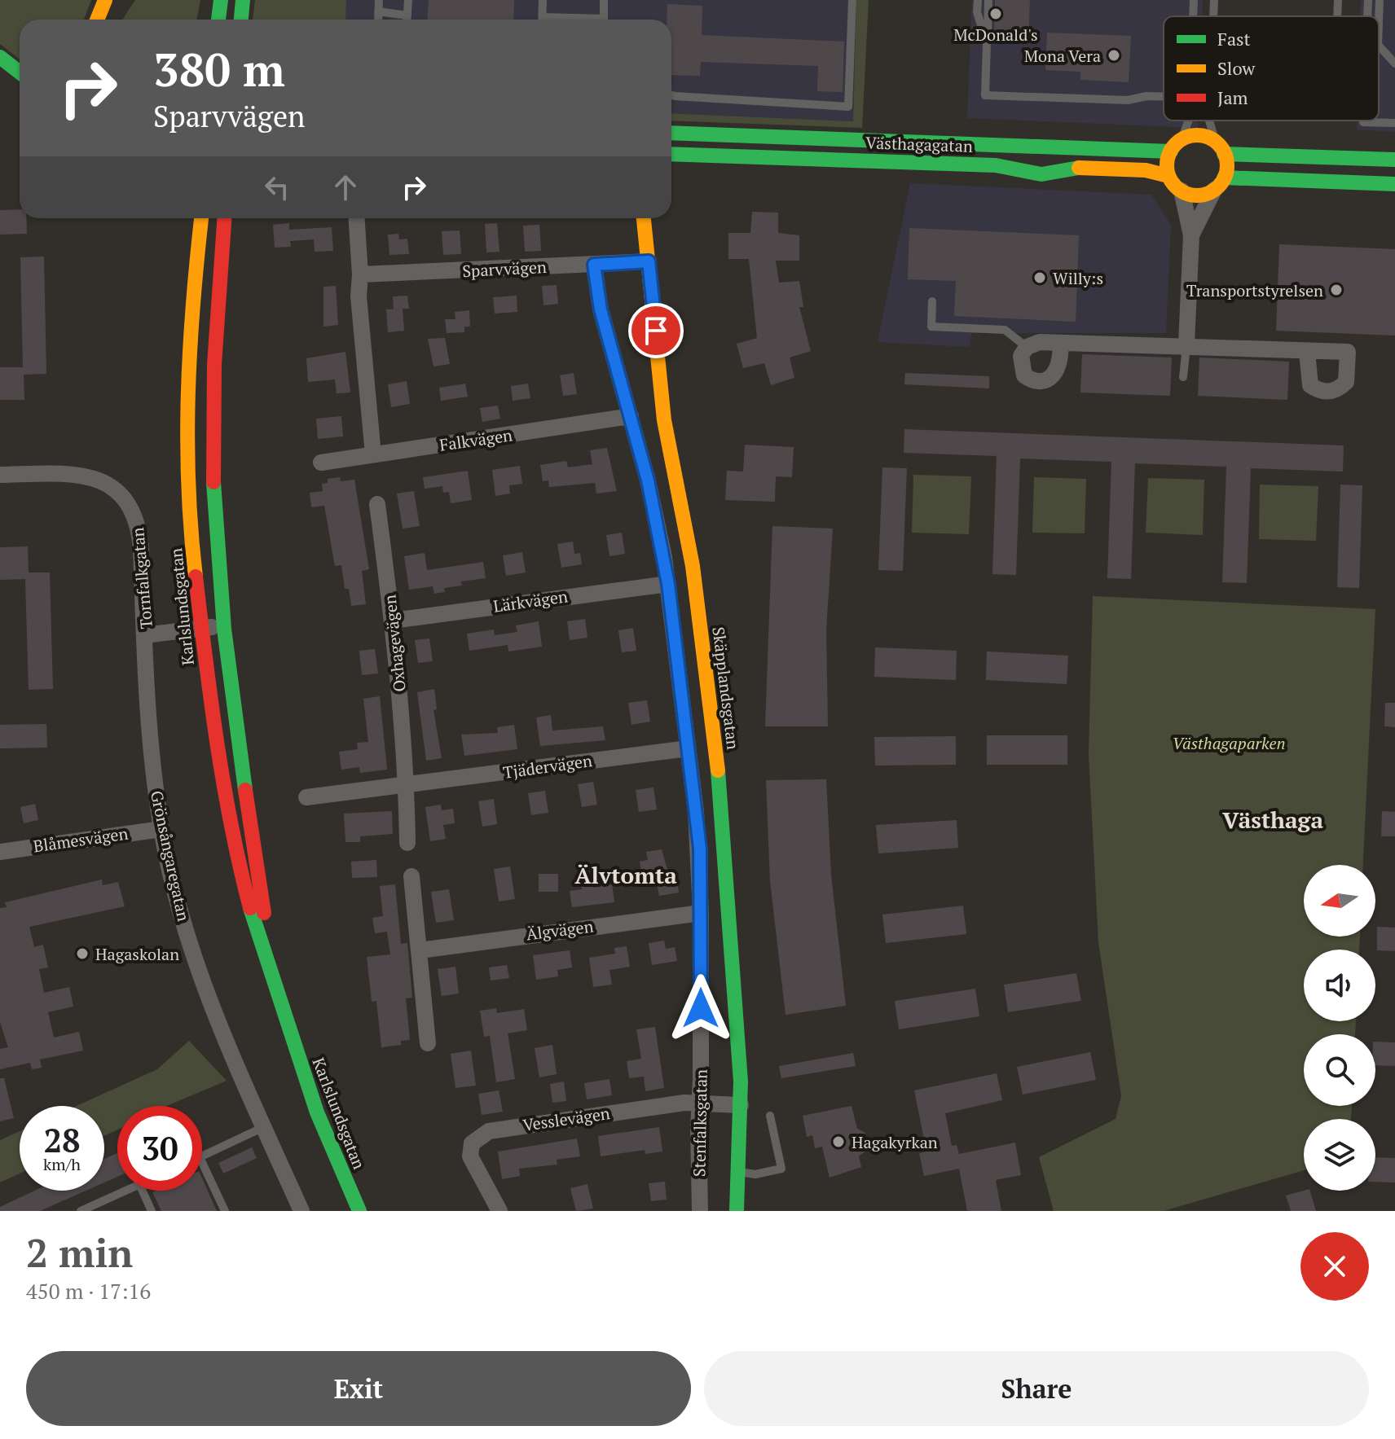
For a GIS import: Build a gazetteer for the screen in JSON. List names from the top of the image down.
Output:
{
  "streets": {
    "main road": ["Västhagagatan", "Karlslundsgatan", "Skäpplandsgatan"],
    "street": [
      "Sparvvägen",
      "Falkvägen",
      "Tornfalkgatan",
      "Lärkvägen",
      "Oxhagevägen",
      "Tjädervägen",
      "Blåmesvägen",
      "Grönsångaregatan",
      "Älgvägen",
      "Vesslevägen",
      "Stenfalksgatan"
    ]
  },
  "crossings": [
    ["Sparvvägen", "Skäpplandsgatan"],
    ["Sparvvägen", "Stenfalksgatan"],
    ["Falkvägen", "Stenfalksgatan"],
    ["Tornfalkgatan", "Karlslundsgatan"],
    ["Tornfalkgatan", "Grönsångaregatan"],
    ["Lärkvägen", "Oxhagevägen"],
    ["Lärkvägen", "Stenfalksgatan"],
    ["Oxhagevägen", "Tjädervägen"],
    ["Skäpplandsgatan", "Vesslevägen"],
    ["Tjädervägen", "Stenfalksgatan"],
    ["Blåmesvägen", "Grönsångaregatan"],
    ["Älgvägen", "Stenfalksgatan"],
    ["Vesslevägen", "Stenfalksgatan"]
  ],
  "districts": ["Västhaga", "Älvtomta"],
  "parks": ["Västhagaparken"],
  "places": [
    "McDonald's",
    "Mona Vera",
    "Willy:s",
    "Transportstyrelsen",
    "Hagaskolan",
    "Hagakyrkan"
  ],
  "legend": ["Fast", "Slow", "Jam"],
  "north": "left",
  "page": {
    "turn": ["380 m", "Sparvvägen"],
    "speed": "28 km/h",
    "limit": "30",
    "heading": ["2 min", "450 m · 17:16"],
    "buttons": ["Exit", "Share"]
  }
}
